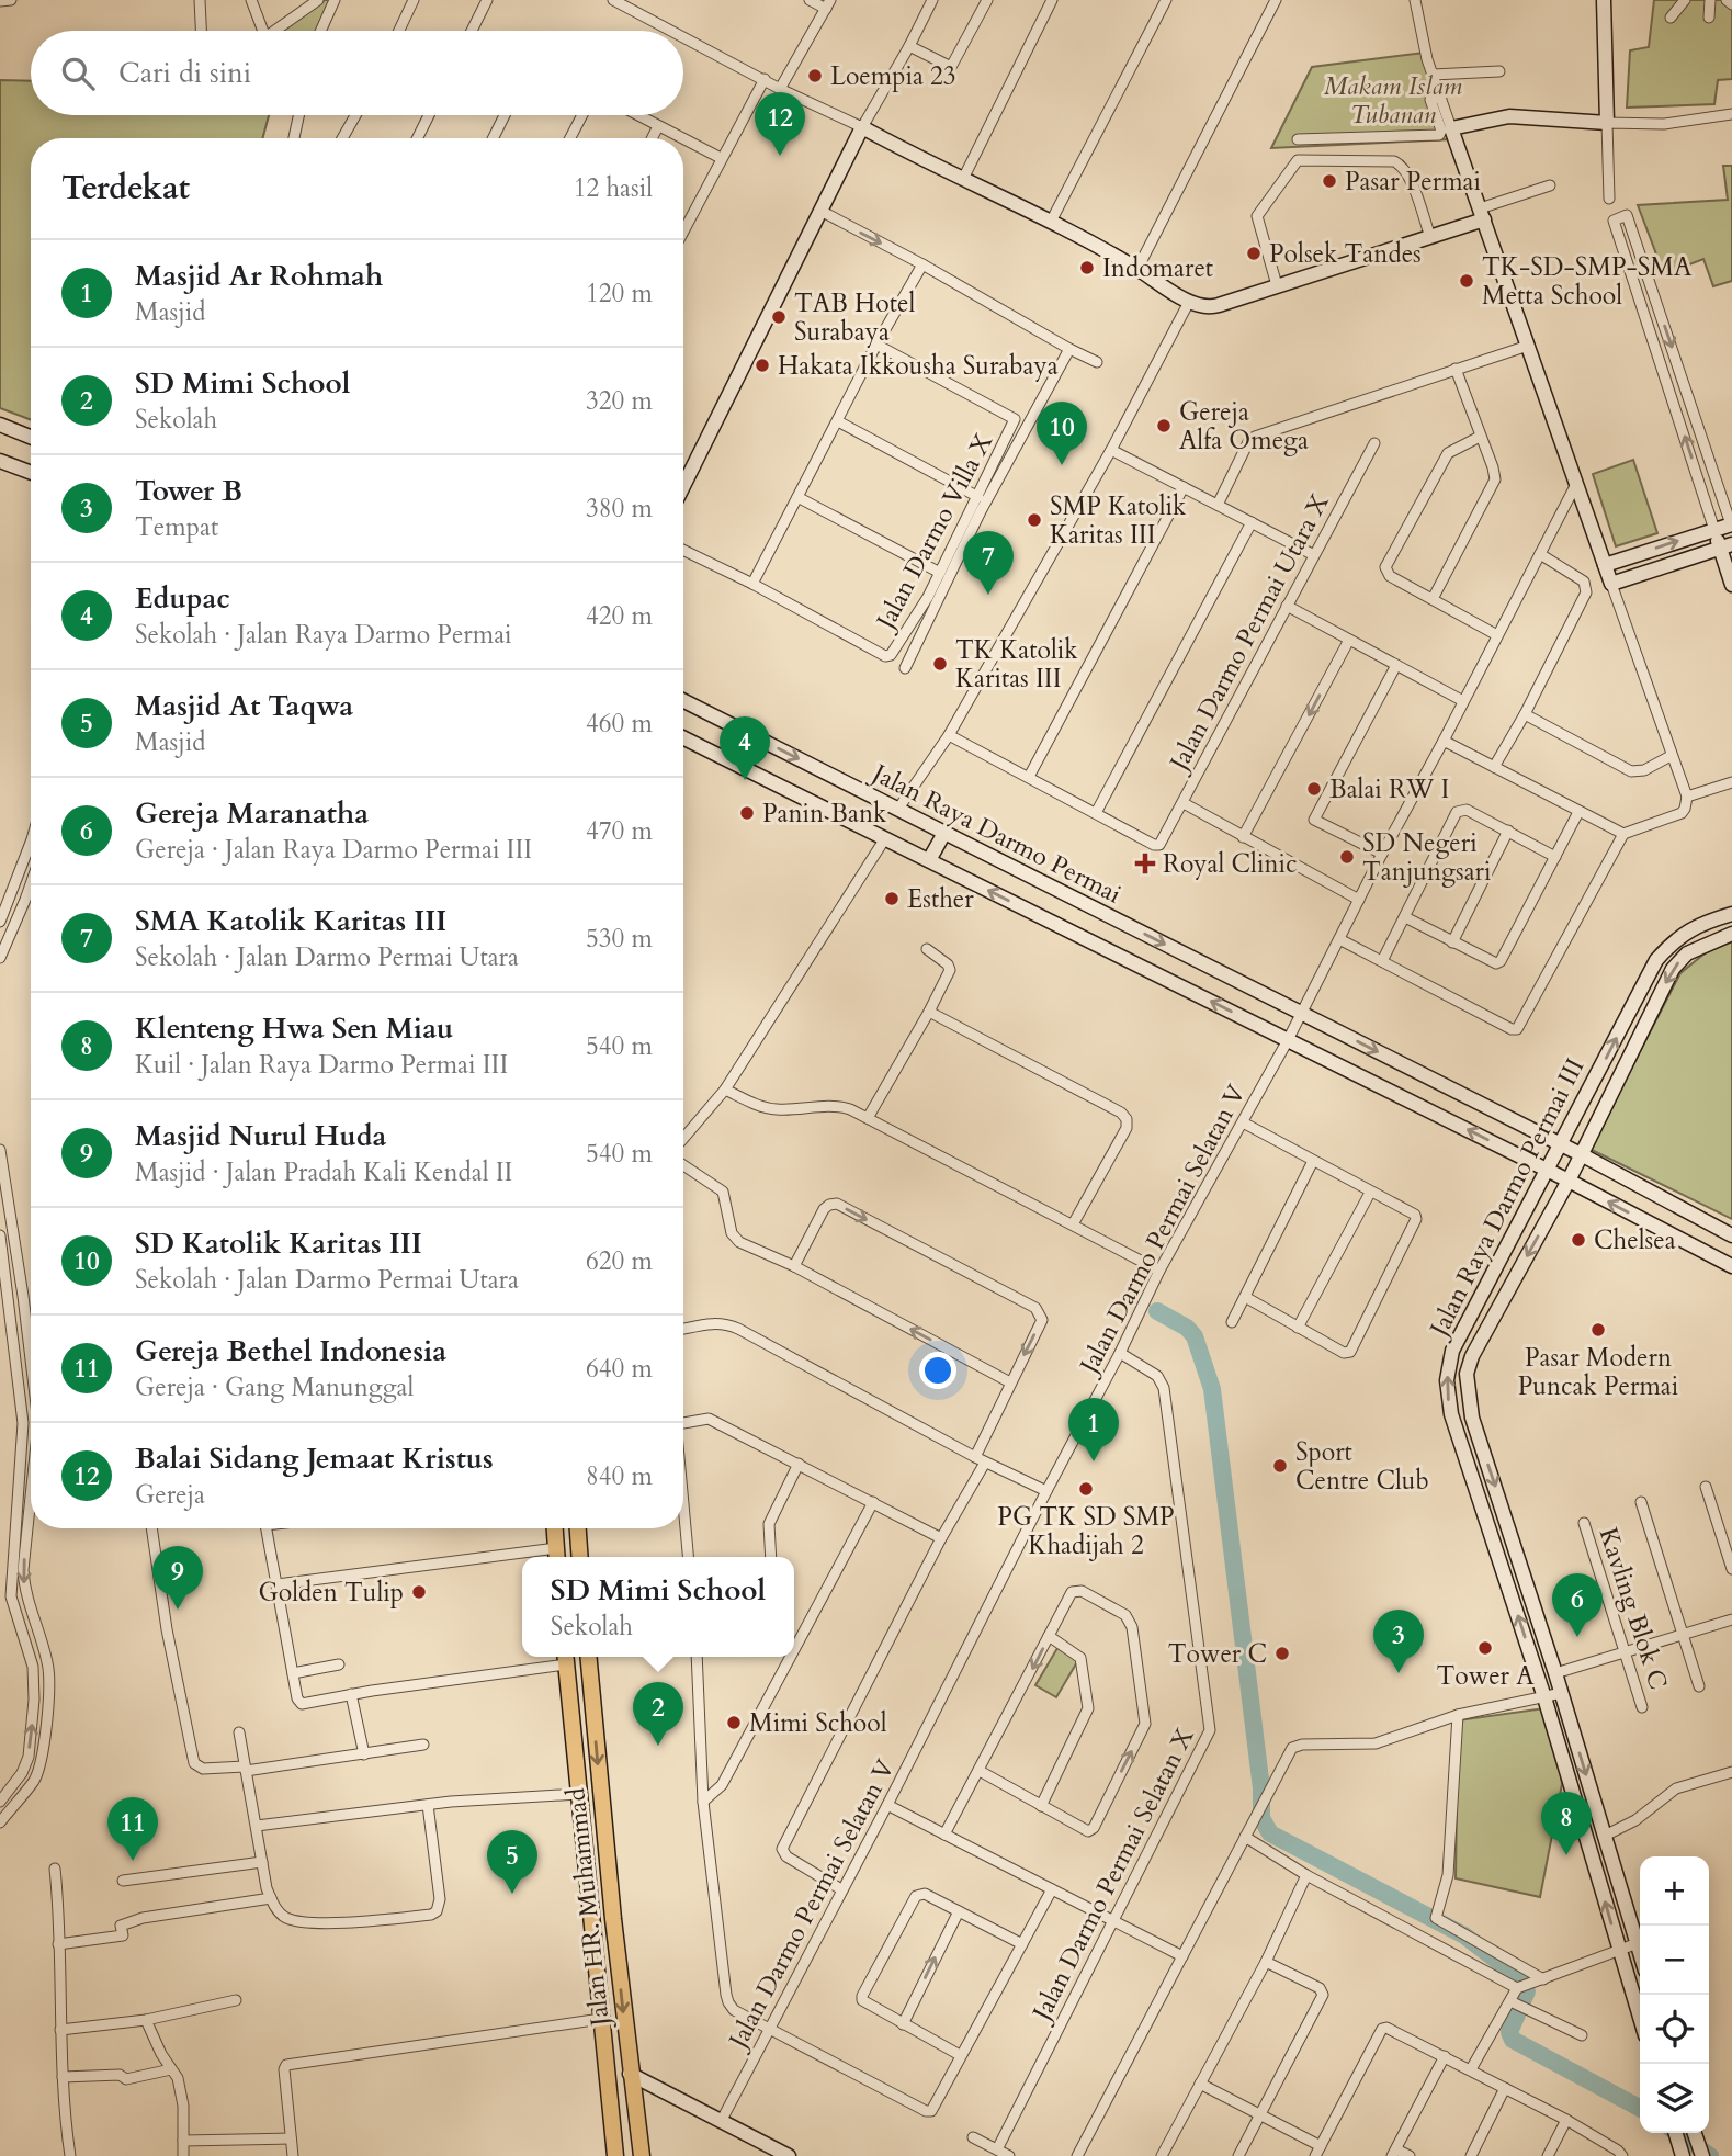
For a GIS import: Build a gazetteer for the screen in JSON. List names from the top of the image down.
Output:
{
  "streets": {
    "main road": ["Jalan HR. Muhammad"],
    "street": [
      "Jalan Darmo Villa X",
      "Jalan Darmo Permai Utara X",
      "Jalan Raya Darmo Permai",
      "Jalan Raya Darmo Permai III",
      "Jalan Darmo Permai Selatan V",
      "Kavling Blok C",
      "Jalan Darmo Permai Selatan X"
    ]
  },
  "crossings": [
    ["Jalan Raya Darmo Permai", "Jalan Raya Darmo Permai III"],
    ["Jalan Raya Darmo Permai", "Jalan Darmo Permai Selatan V"],
    ["Jalan Darmo Permai Selatan V", "Jalan Darmo Permai Selatan X"]
  ],
  "parks": ["Makam Islam Tubanan"],
  "places": {
    "other": [
      "Loempia 23",
      "Pasar Permai",
      "Polsek Tandes",
      "Indomaret",
      "TK-SD-SMP-SMA Metta School",
      "TAB Hotel Surabaya",
      "Hakata Ikkousha Surabaya",
      "Gereja Alfa Omega",
      "SMP Katolik Karitas III",
      "TK Katolik Karitas III",
      "Balai RW I",
      "Panin Bank",
      "SD Negeri Tanjungsari",
      "Esther",
      "Chelsea",
      "Pasar Modern Puncak Permai",
      "Sport Centre Club",
      "PG TK SD SMP Khadijah 2",
      "Golden Tulip",
      "Tower A",
      "Tower C",
      "Mimi School"
    ],
    "health": ["Royal Clinic"]
  },
  "page": {
    "search": "Cari di sini",
    "pins": [
      "12",
      "10",
      "7",
      "4",
      "1",
      "9",
      "6",
      "3",
      "2",
      "8",
      "11",
      "5"
    ],
    "heading": ["Terdekat", "12 hasil"],
    "list": [
      {
        "mark": "1",
        "name": "Masjid Ar Rohmah",
        "note": "Masjid",
        "value": "120 m"
      },
      {
        "mark": "2",
        "name": "SD Mimi School",
        "note": "Sekolah",
        "value": "320 m"
      },
      {
        "mark": "3",
        "name": "Tower B",
        "note": "Tempat",
        "value": "380 m"
      },
      {
        "mark": "4",
        "name": "Edupac",
        "note": "Sekolah · Jalan Raya Darmo Permai",
        "value": "420 m"
      },
      {
        "mark": "5",
        "name": "Masjid At Taqwa",
        "note": "Masjid",
        "value": "460 m"
      },
      {
        "mark": "6",
        "name": "Gereja Maranatha",
        "note": "Gereja · Jalan Raya Darmo Permai III",
        "value": "470 m"
      },
      {
        "mark": "7",
        "name": "SMA Katolik Karitas III",
        "note": "Sekolah · Jalan Darmo Permai Utara",
        "value": "530 m"
      },
      {
        "mark": "8",
        "name": "Klenteng Hwa Sen Miau",
        "note": "Kuil · Jalan Raya Darmo Permai III",
        "value": "540 m"
      },
      {
        "mark": "9",
        "name": "Masjid Nurul Huda",
        "note": "Masjid · Jalan Pradah Kali Kendal II",
        "value": "540 m"
      },
      {
        "mark": "10",
        "name": "SD Katolik Karitas III",
        "note": "Sekolah · Jalan Darmo Permai Utara",
        "value": "620 m"
      },
      {
        "mark": "11",
        "name": "Gereja Bethel Indonesia",
        "note": "Gereja · Gang Manunggal",
        "value": "640 m"
      },
      {
        "mark": "12",
        "name": "Balai Sidang Jemaat Kristus",
        "note": "Gereja",
        "value": "840 m"
      }
    ],
    "popup": ["SD Mimi School", "Sekolah"],
    "map_buttons": ["+", "−"]
  }
}
